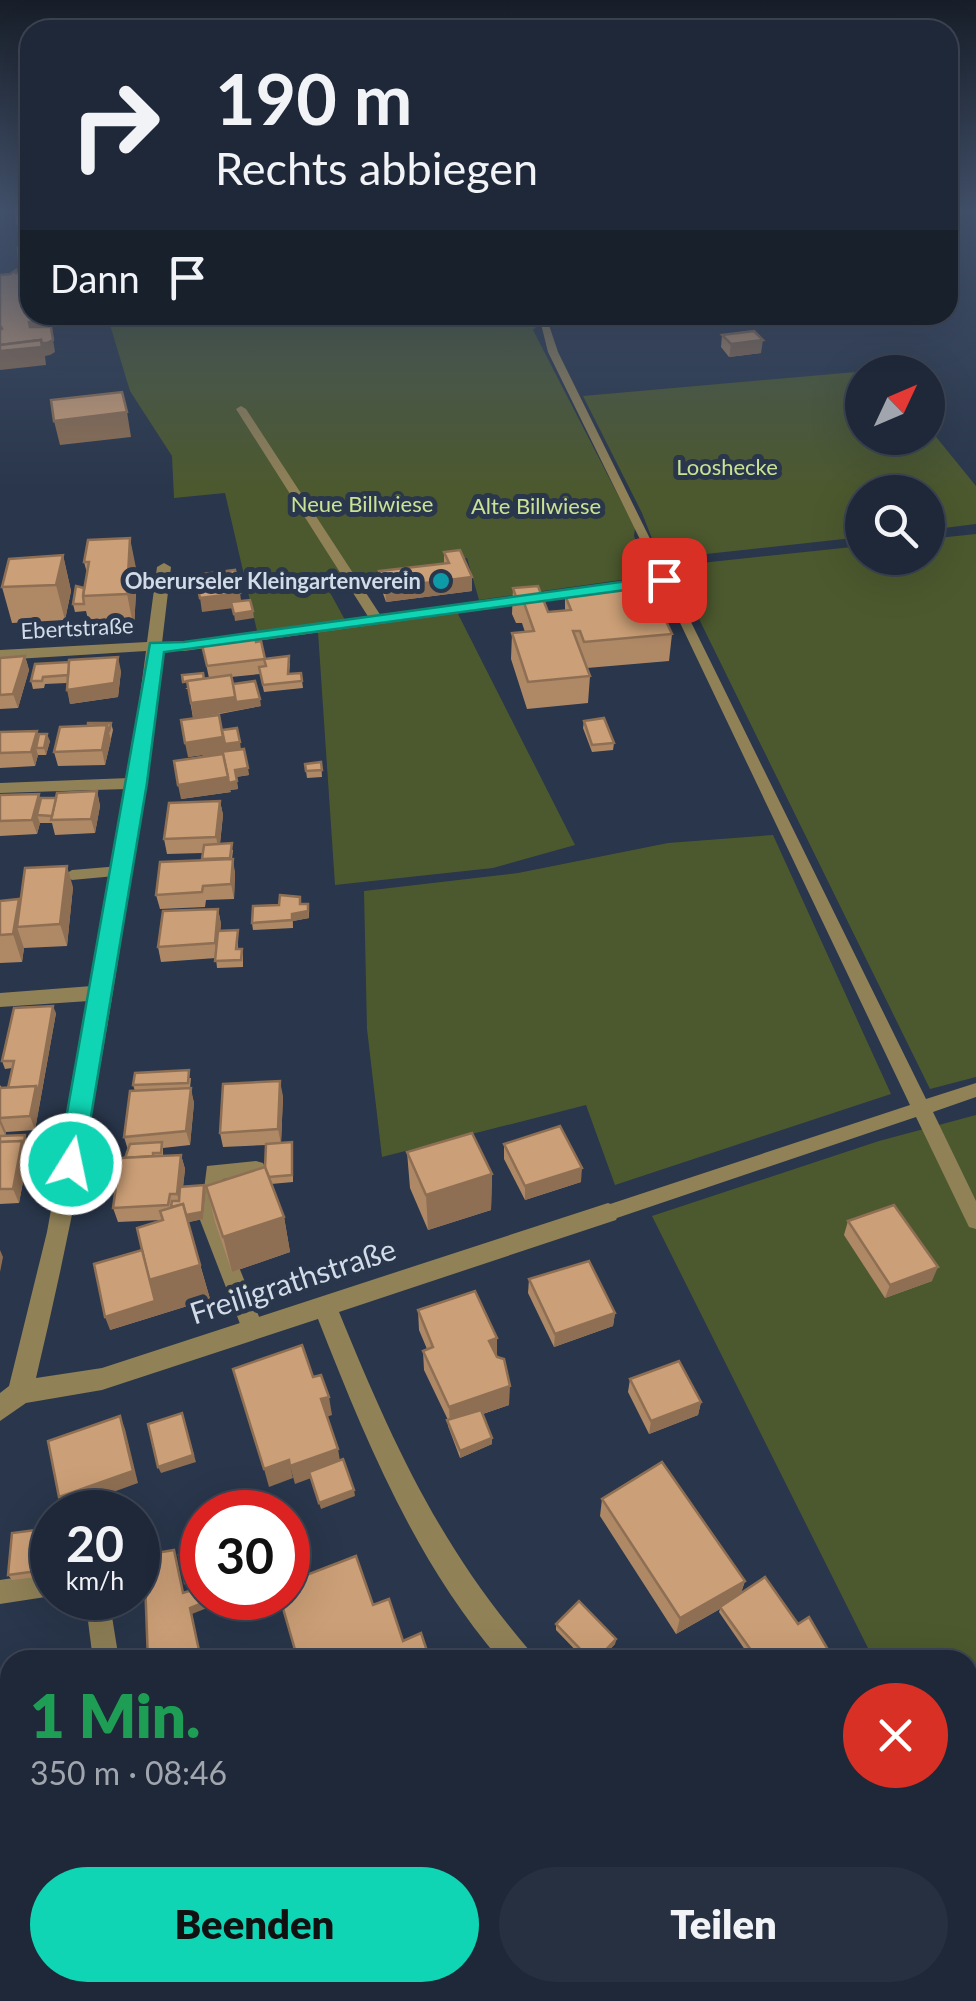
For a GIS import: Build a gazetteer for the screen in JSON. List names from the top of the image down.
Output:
{
  "streets": {
    "street": ["Ebertstraße", "Freiligrathstraße"]
  },
  "parks": ["Looshecke", "Neue Billwiese", "Alte Billwiese"],
  "places": ["Oberurseler Kleingartenverein"],
  "north": "top right",
  "page": {
    "turn": ["190 m", "Rechts abbiegen"],
    "then": "Dann",
    "speed": "20 km/h",
    "limit": "30",
    "heading": ["1 Min.", "350 m · 08:46"],
    "buttons": ["Beenden", "Teilen"]
  }
}
